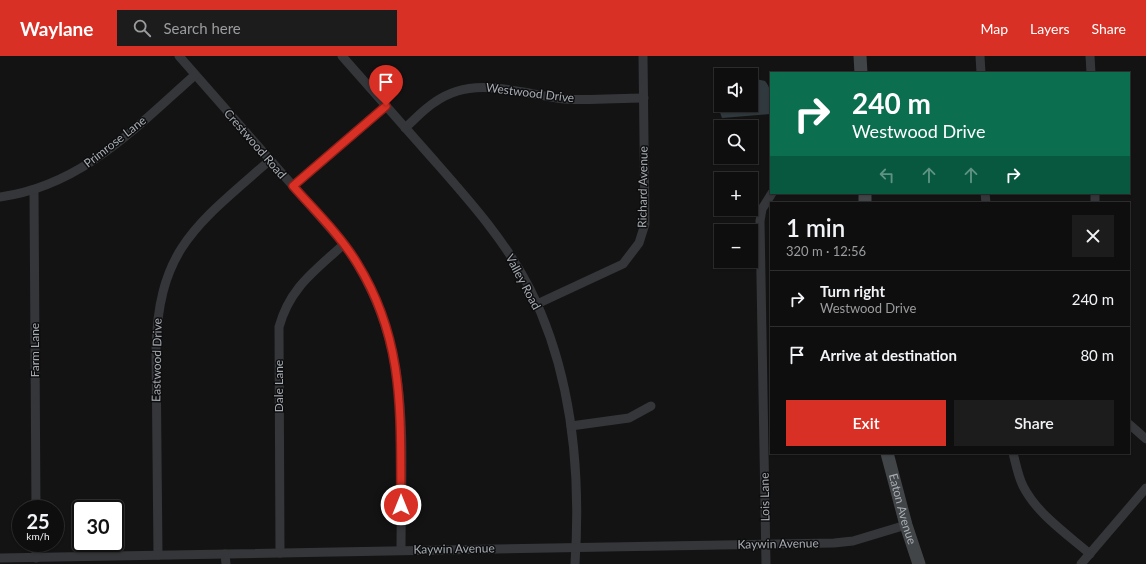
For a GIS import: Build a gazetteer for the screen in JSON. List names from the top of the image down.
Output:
{
  "streets": {
    "street": [
      "Westwood Drive",
      "Primrose Lane",
      "Crestwood Road",
      "Richard Avenue",
      "Valley Road",
      "Farm Lane",
      "Eastwood Drive",
      "Dale Lane",
      "Lois Lane",
      "Eaton Avenue",
      "Kaywin Avenue"
    ]
  },
  "crossings": [
    ["Westwood Drive", "Richard Avenue"],
    ["Westwood Drive", "Valley Road"],
    ["Primrose Lane", "Crestwood Road"],
    ["Primrose Lane", "Farm Lane"],
    ["Crestwood Road", "Eastwood Drive"],
    ["Crestwood Road", "Dale Lane"],
    ["Crestwood Road", "Kaywin Avenue"],
    ["Richard Avenue", "Valley Road"],
    ["Valley Road", "Kaywin Avenue"],
    ["Eastwood Drive", "Kaywin Avenue"],
    ["Dale Lane", "Kaywin Avenue"],
    ["Lois Lane", "Kaywin Avenue"],
    ["Eaton Avenue", "Kaywin Avenue"]
  ],
  "page": {
    "header": "Waylane",
    "search": "Search here",
    "nav": ["Map", "Layers", "Share"],
    "map_buttons": ["+", "−"],
    "turn": ["240 m", "Westwood Drive"],
    "heading": ["1 min", "320 m · 12:56"],
    "list": [
      {
        "name": "Turn right",
        "note": "Westwood Drive",
        "value": "240 m"
      },
      {
        "name": "Arrive at destination",
        "value": "80 m"
      }
    ],
    "buttons": ["Exit", "Share"],
    "speed": "25 km/h",
    "limit": "30"
  }
}
